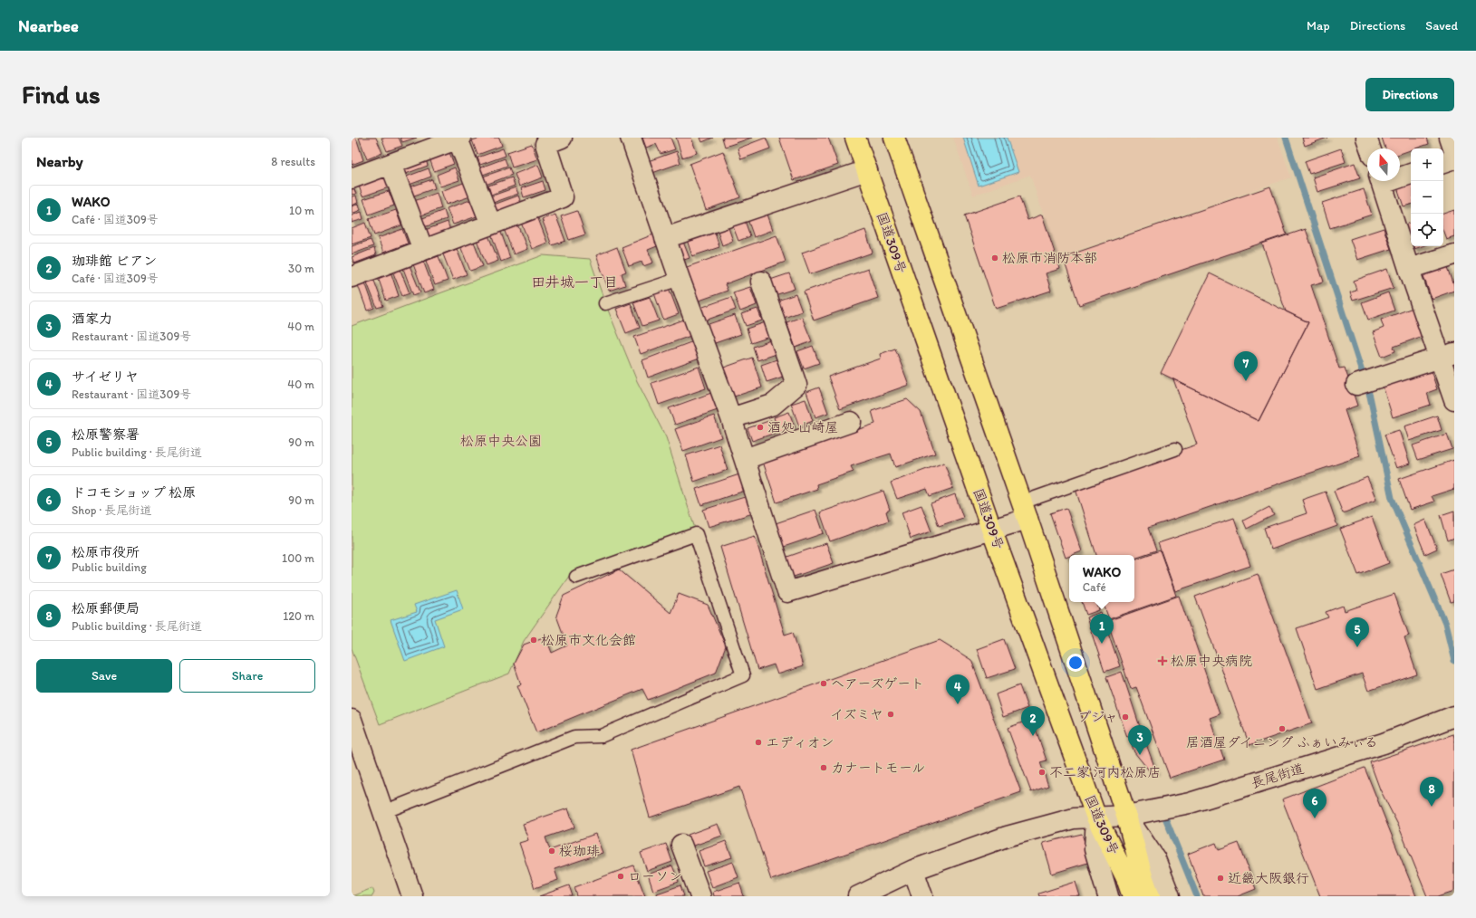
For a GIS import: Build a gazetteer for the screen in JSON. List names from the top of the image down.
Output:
{
  "streets": {
    "highway": ["国道309号"],
    "street": ["長尾街道"]
  },
  "crossings": [
    ["国道309号", "長尾街道"]
  ],
  "districts": ["田井城一丁目"],
  "parks": ["松原中央公園"],
  "places": {
    "other": [
      "松原市消防本部",
      "酒処 山崎屋",
      "松原市文化会館",
      "ヘアーズゲート",
      "イズミヤ",
      "プジャ",
      "居酒屋ダイニング ふぁいみぃる",
      "エディオン",
      "カナートモール",
      "不二家 河内松原店",
      "桜珈琲",
      "ローソン",
      "近畿大阪銀行"
    ],
    "health": ["松原中央病院"]
  },
  "north": "top",
  "page": {
    "header": "Nearbee",
    "nav": ["Map", "Directions", "Saved"],
    "buttons": [
      "Directions",
      ["Save", "Share"]
    ],
    "title": "Find us",
    "heading": ["Nearby", "8 results"],
    "map_buttons": ["+", "−"],
    "list": [
      {
        "mark": "1",
        "name": "WAKO",
        "note": "Café · 国道309号",
        "value": "10 m"
      },
      {
        "mark": "2",
        "name": "珈琲館 ビアン",
        "note": "Café · 国道309号",
        "value": "30 m"
      },
      {
        "mark": "3",
        "name": "酒家力",
        "note": "Restaurant · 国道309号",
        "value": "40 m"
      },
      {
        "mark": "4",
        "name": "サイゼリヤ",
        "note": "Restaurant · 国道309号",
        "value": "40 m"
      },
      {
        "mark": "5",
        "name": "松原警察署",
        "note": "Public building · 長尾街道",
        "value": "90 m"
      },
      {
        "mark": "6",
        "name": "ドコモショップ 松原",
        "note": "Shop · 長尾街道",
        "value": "90 m"
      },
      {
        "mark": "7",
        "name": "松原市役所",
        "note": "Public building",
        "value": "100 m"
      },
      {
        "mark": "8",
        "name": "松原郵便局",
        "note": "Public building · 長尾街道",
        "value": "120 m"
      }
    ],
    "pins": [
      "7",
      "1",
      "5",
      "4",
      "2",
      "3",
      "8",
      "6"
    ],
    "popup": ["WAKO", "Café"]
  }
}
